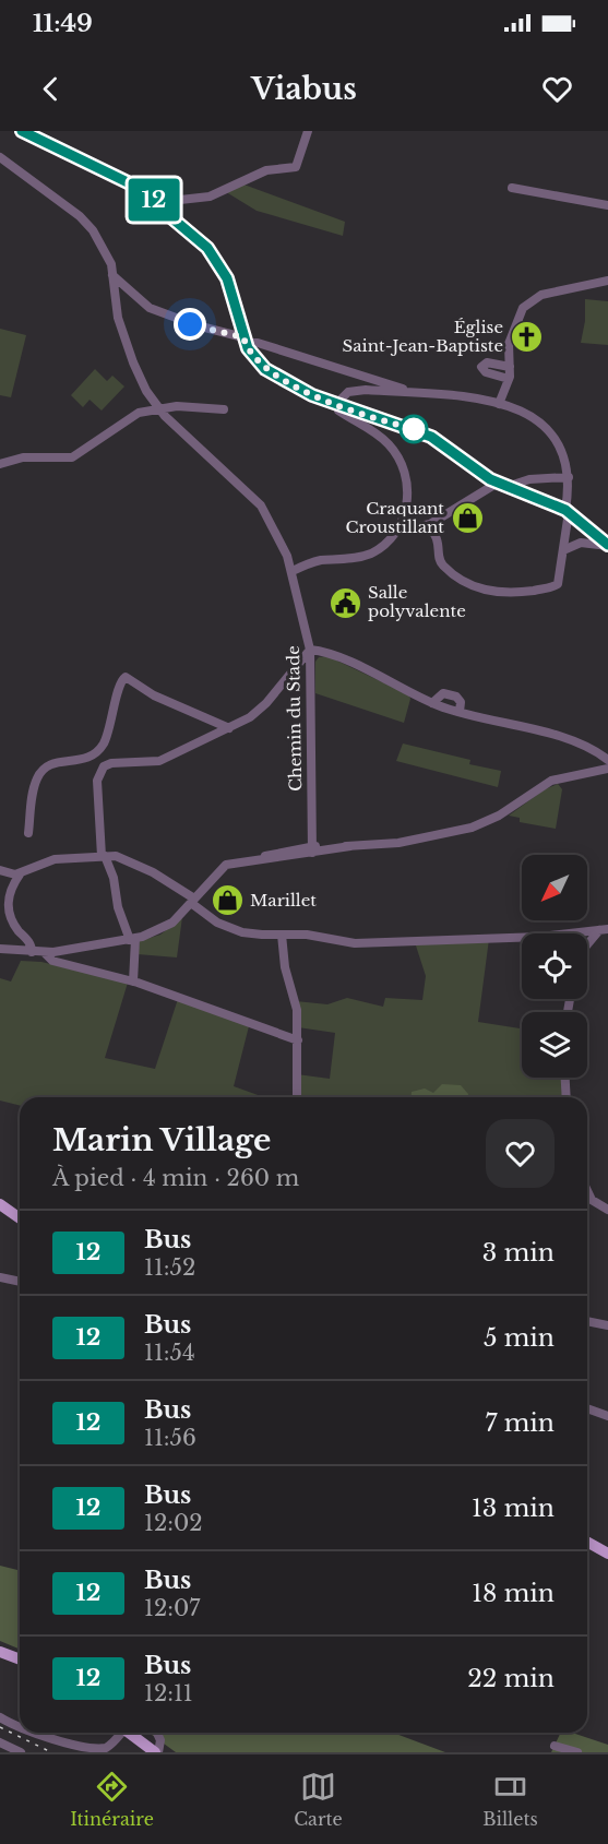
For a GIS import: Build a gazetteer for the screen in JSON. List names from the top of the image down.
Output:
{
  "streets": {
    "street": ["Chemin du Stade"]
  },
  "places": {
    "church": ["Église Saint-Jean-Baptiste"],
    "shop": ["Craquant Croustillant", "Marillet"],
    "public building": ["Salle polyvalente"]
  },
  "lines": ["bus line 12"],
  "north": "bottom left",
  "page": {
    "status": "11:49",
    "header": "Viabus",
    "on_map": "12",
    "heading": ["Marin Village", "À pied · 4 min · 260 m"],
    "list": [
      {
        "mark": "12",
        "name": "Bus",
        "note": "11:52",
        "value": "3 min"
      },
      {
        "mark": "12",
        "name": "Bus",
        "note": "11:54",
        "value": "5 min"
      },
      {
        "mark": "12",
        "name": "Bus",
        "note": "11:56",
        "value": "7 min"
      },
      {
        "mark": "12",
        "name": "Bus",
        "note": "12:02",
        "value": "13 min"
      },
      {
        "mark": "12",
        "name": "Bus",
        "note": "12:07",
        "value": "18 min"
      },
      {
        "mark": "12",
        "name": "Bus",
        "note": "12:11",
        "value": "22 min"
      }
    ],
    "tabs": ["Itinéraire", "Carte", "Billets"]
  }
}
